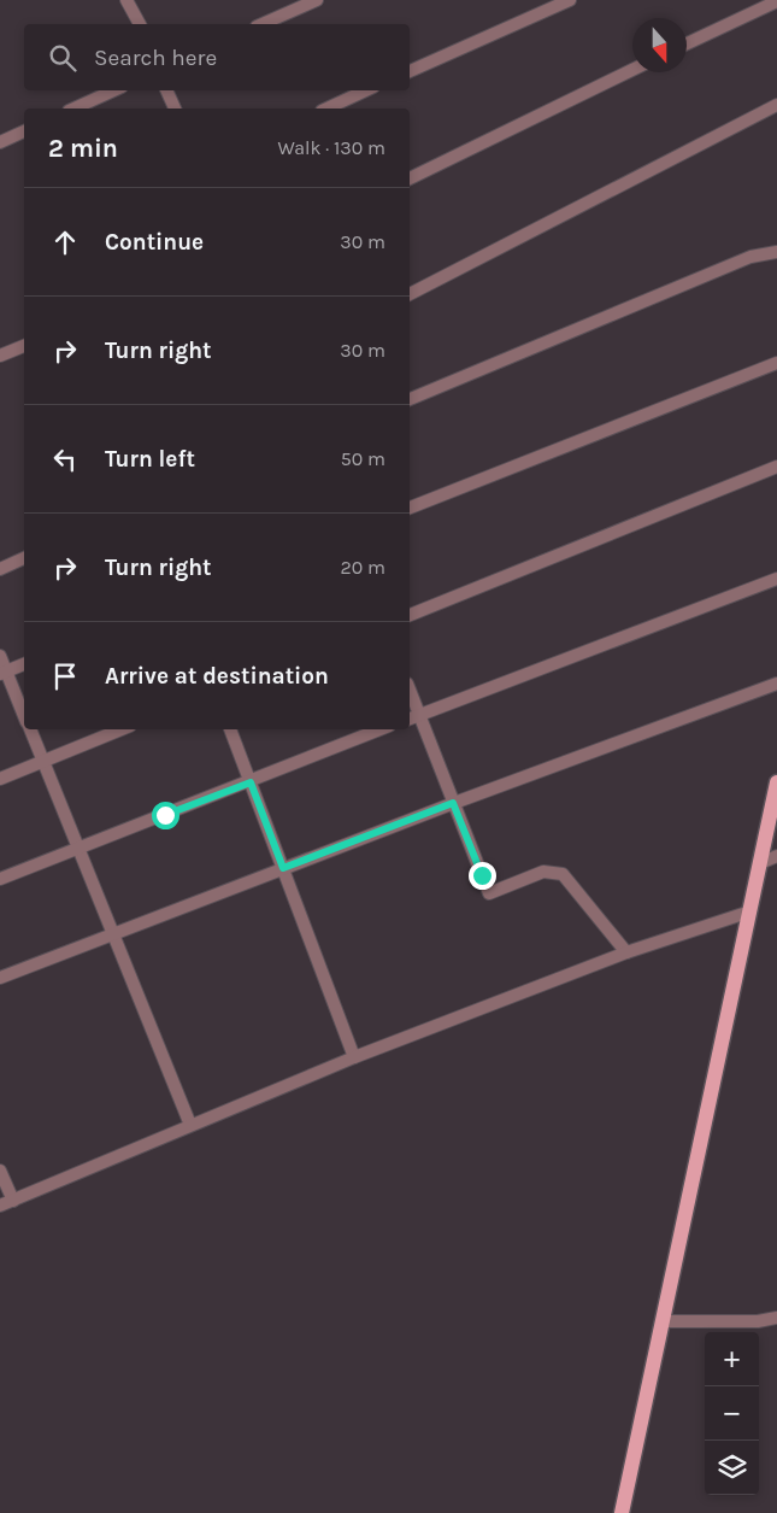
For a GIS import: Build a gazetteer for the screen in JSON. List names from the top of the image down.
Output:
{
  "north": "bottom",
  "page": {
    "search": "Search here",
    "heading": ["2 min", "Walk · 130 m"],
    "list": [
      ["Continue", "30 m"],
      ["Turn right", "30 m"],
      ["Turn left", "50 m"],
      ["Turn right", "20 m"],
      "Arrive at destination"
    ],
    "map_buttons": ["+", "−"]
  }
}
